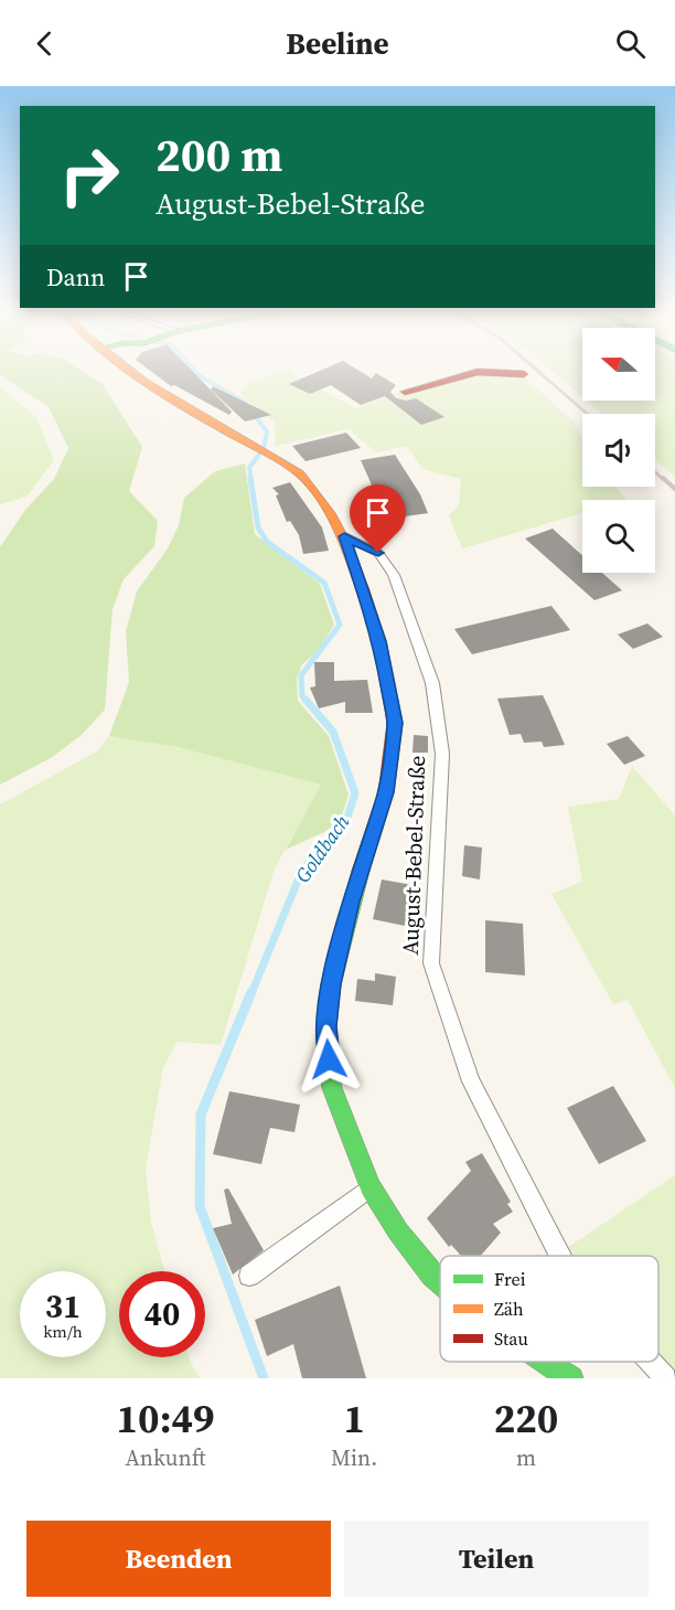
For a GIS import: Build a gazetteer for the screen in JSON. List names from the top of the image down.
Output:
{
  "streets": {
    "street": ["August-Bebel-Straße"]
  },
  "water": ["Goldbach"],
  "legend": ["Frei", "Zäh", "Stau"],
  "north": "left",
  "page": {
    "header": "Beeline",
    "turn": ["200 m", "August-Bebel-Straße"],
    "then": "Dann",
    "speed": "31 km/h",
    "limit": "40",
    "eta": [
      "10:49",
      "Ankunft",
      "1",
      "Min.",
      "220",
      "m"
    ],
    "buttons": ["Beenden", "Teilen"]
  }
}
